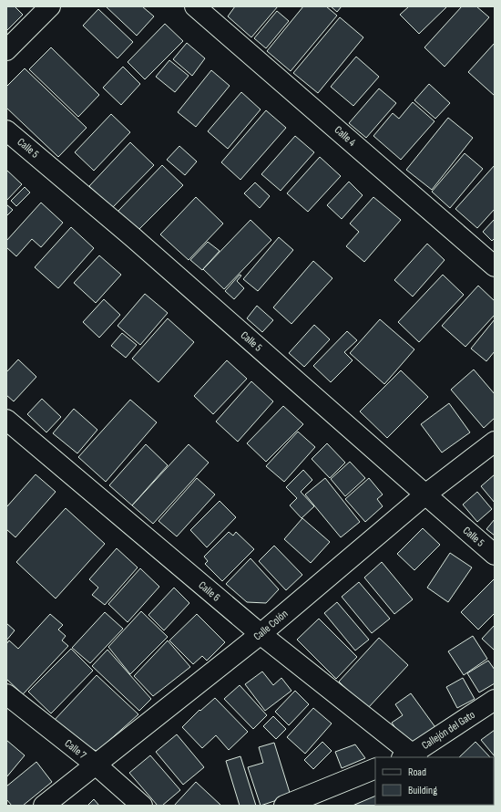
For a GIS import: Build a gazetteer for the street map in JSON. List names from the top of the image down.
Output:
{
  "streets": {
    "street": [
      "Calle 4",
      "Calle 5",
      "Calle 6",
      "Calle Colón",
      "Callejón del Gato",
      "Calle 7"
    ]
  },
  "crossings": [
    ["Calle 5", "Calle Colón"],
    ["Calle 6", "Calle Colón"],
    ["Calle 6", "Callejón del Gato"],
    ["Calle Colón", "Calle 7"]
  ],
  "legend": ["Road", "Building"]
}
